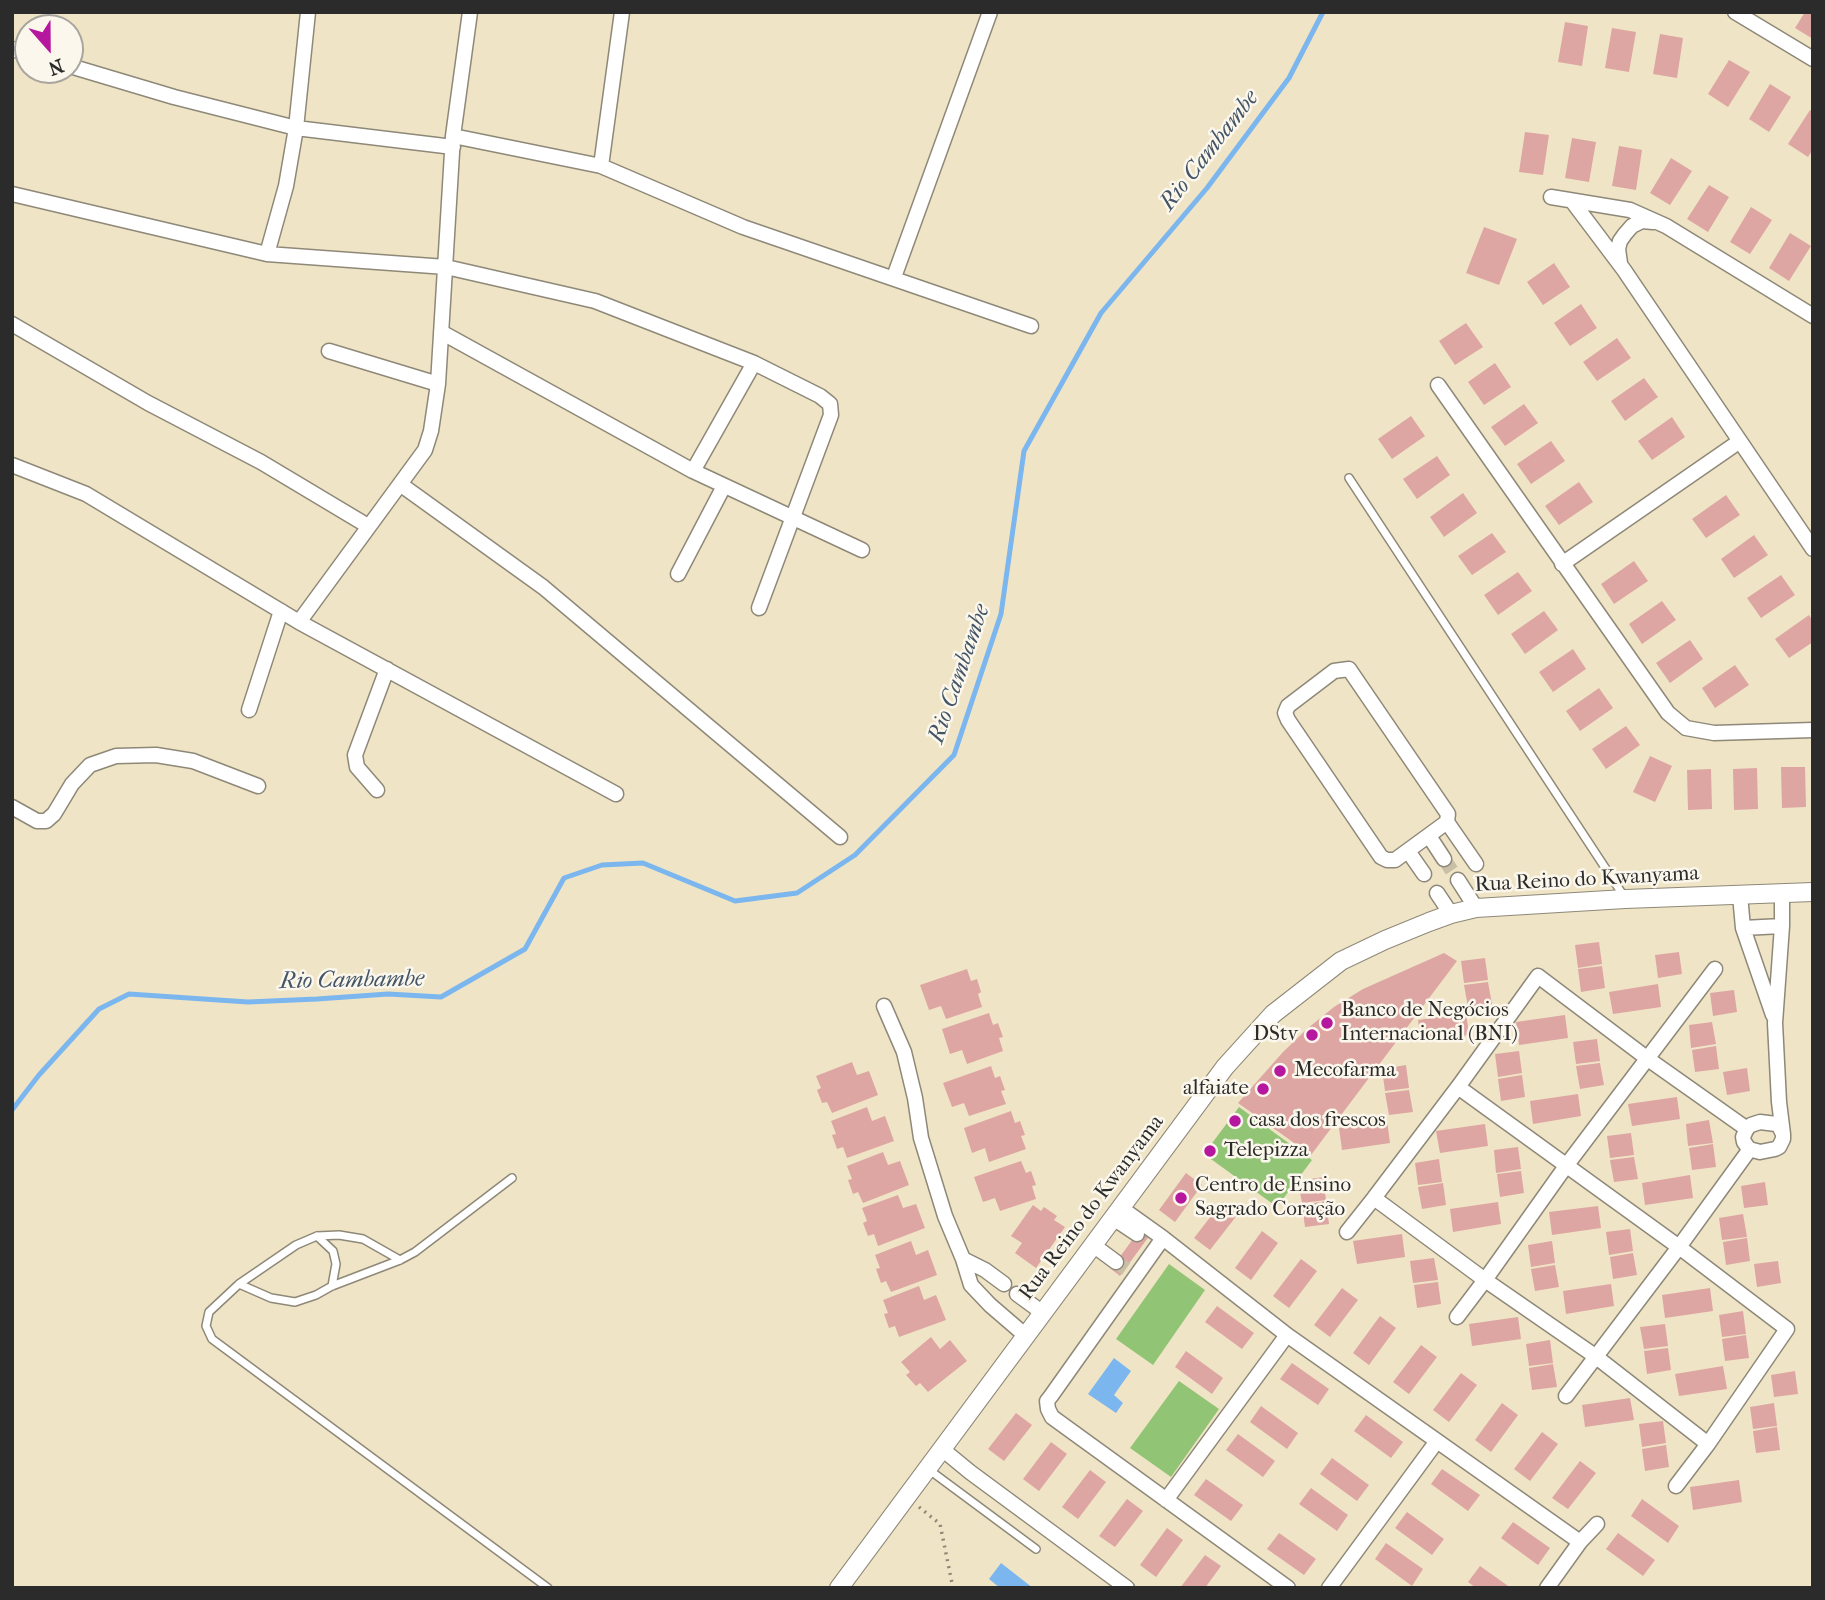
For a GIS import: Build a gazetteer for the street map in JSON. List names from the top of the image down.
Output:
{
  "streets": {
    "street": ["Rua Reino do Kwanyama"]
  },
  "water": ["Rio Cambambe"],
  "places": [
    "Banco de Negócios Internacional (BNI)",
    "DStv",
    "Mecofarma",
    "alfaiate",
    "casa dos frescos",
    "Telepizza",
    "Centro de Ensino Sagrado Coração"
  ],
  "north": "bottom"
}
